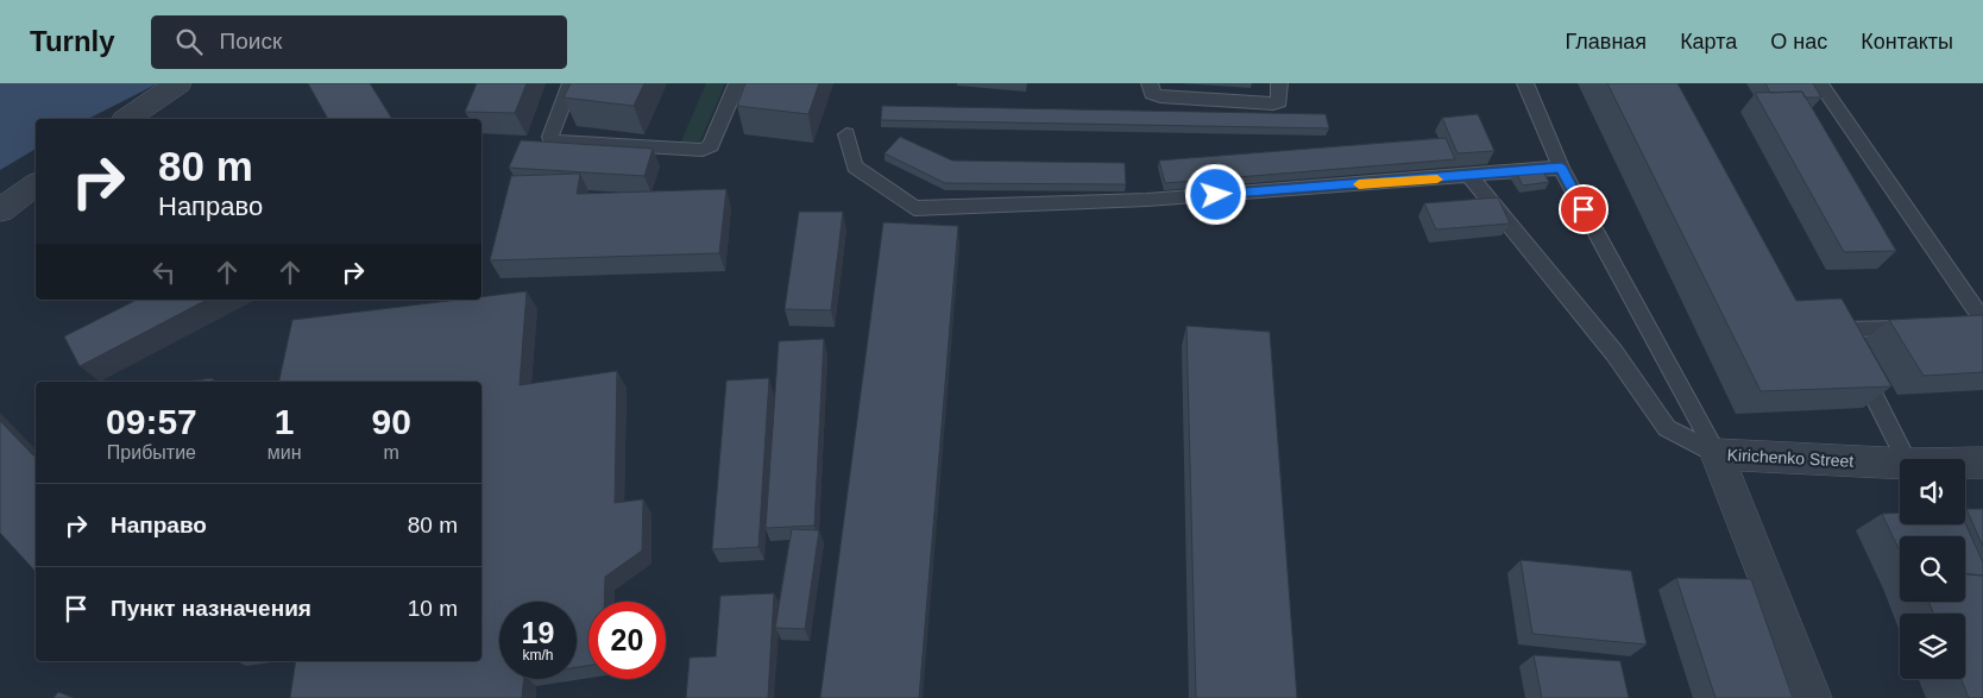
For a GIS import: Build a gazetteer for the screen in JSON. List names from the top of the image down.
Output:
{
  "streets": {
    "street": ["Kirichenko Street"]
  },
  "page": {
    "header": "Turnly",
    "search": "Поиск",
    "nav": [
      "Главная",
      "Карта",
      "О нас",
      "Контакты"
    ],
    "turn": ["80 m", "Направо"],
    "eta": [
      "09:57",
      "Прибытие",
      "1",
      "мин",
      "90",
      "m"
    ],
    "list": [
      {
        "name": "Направо",
        "value": "80 m"
      },
      {
        "name": "Пункт назначения",
        "value": "10 m"
      }
    ],
    "speed": "19 km/h",
    "limit": "20"
  }
}
